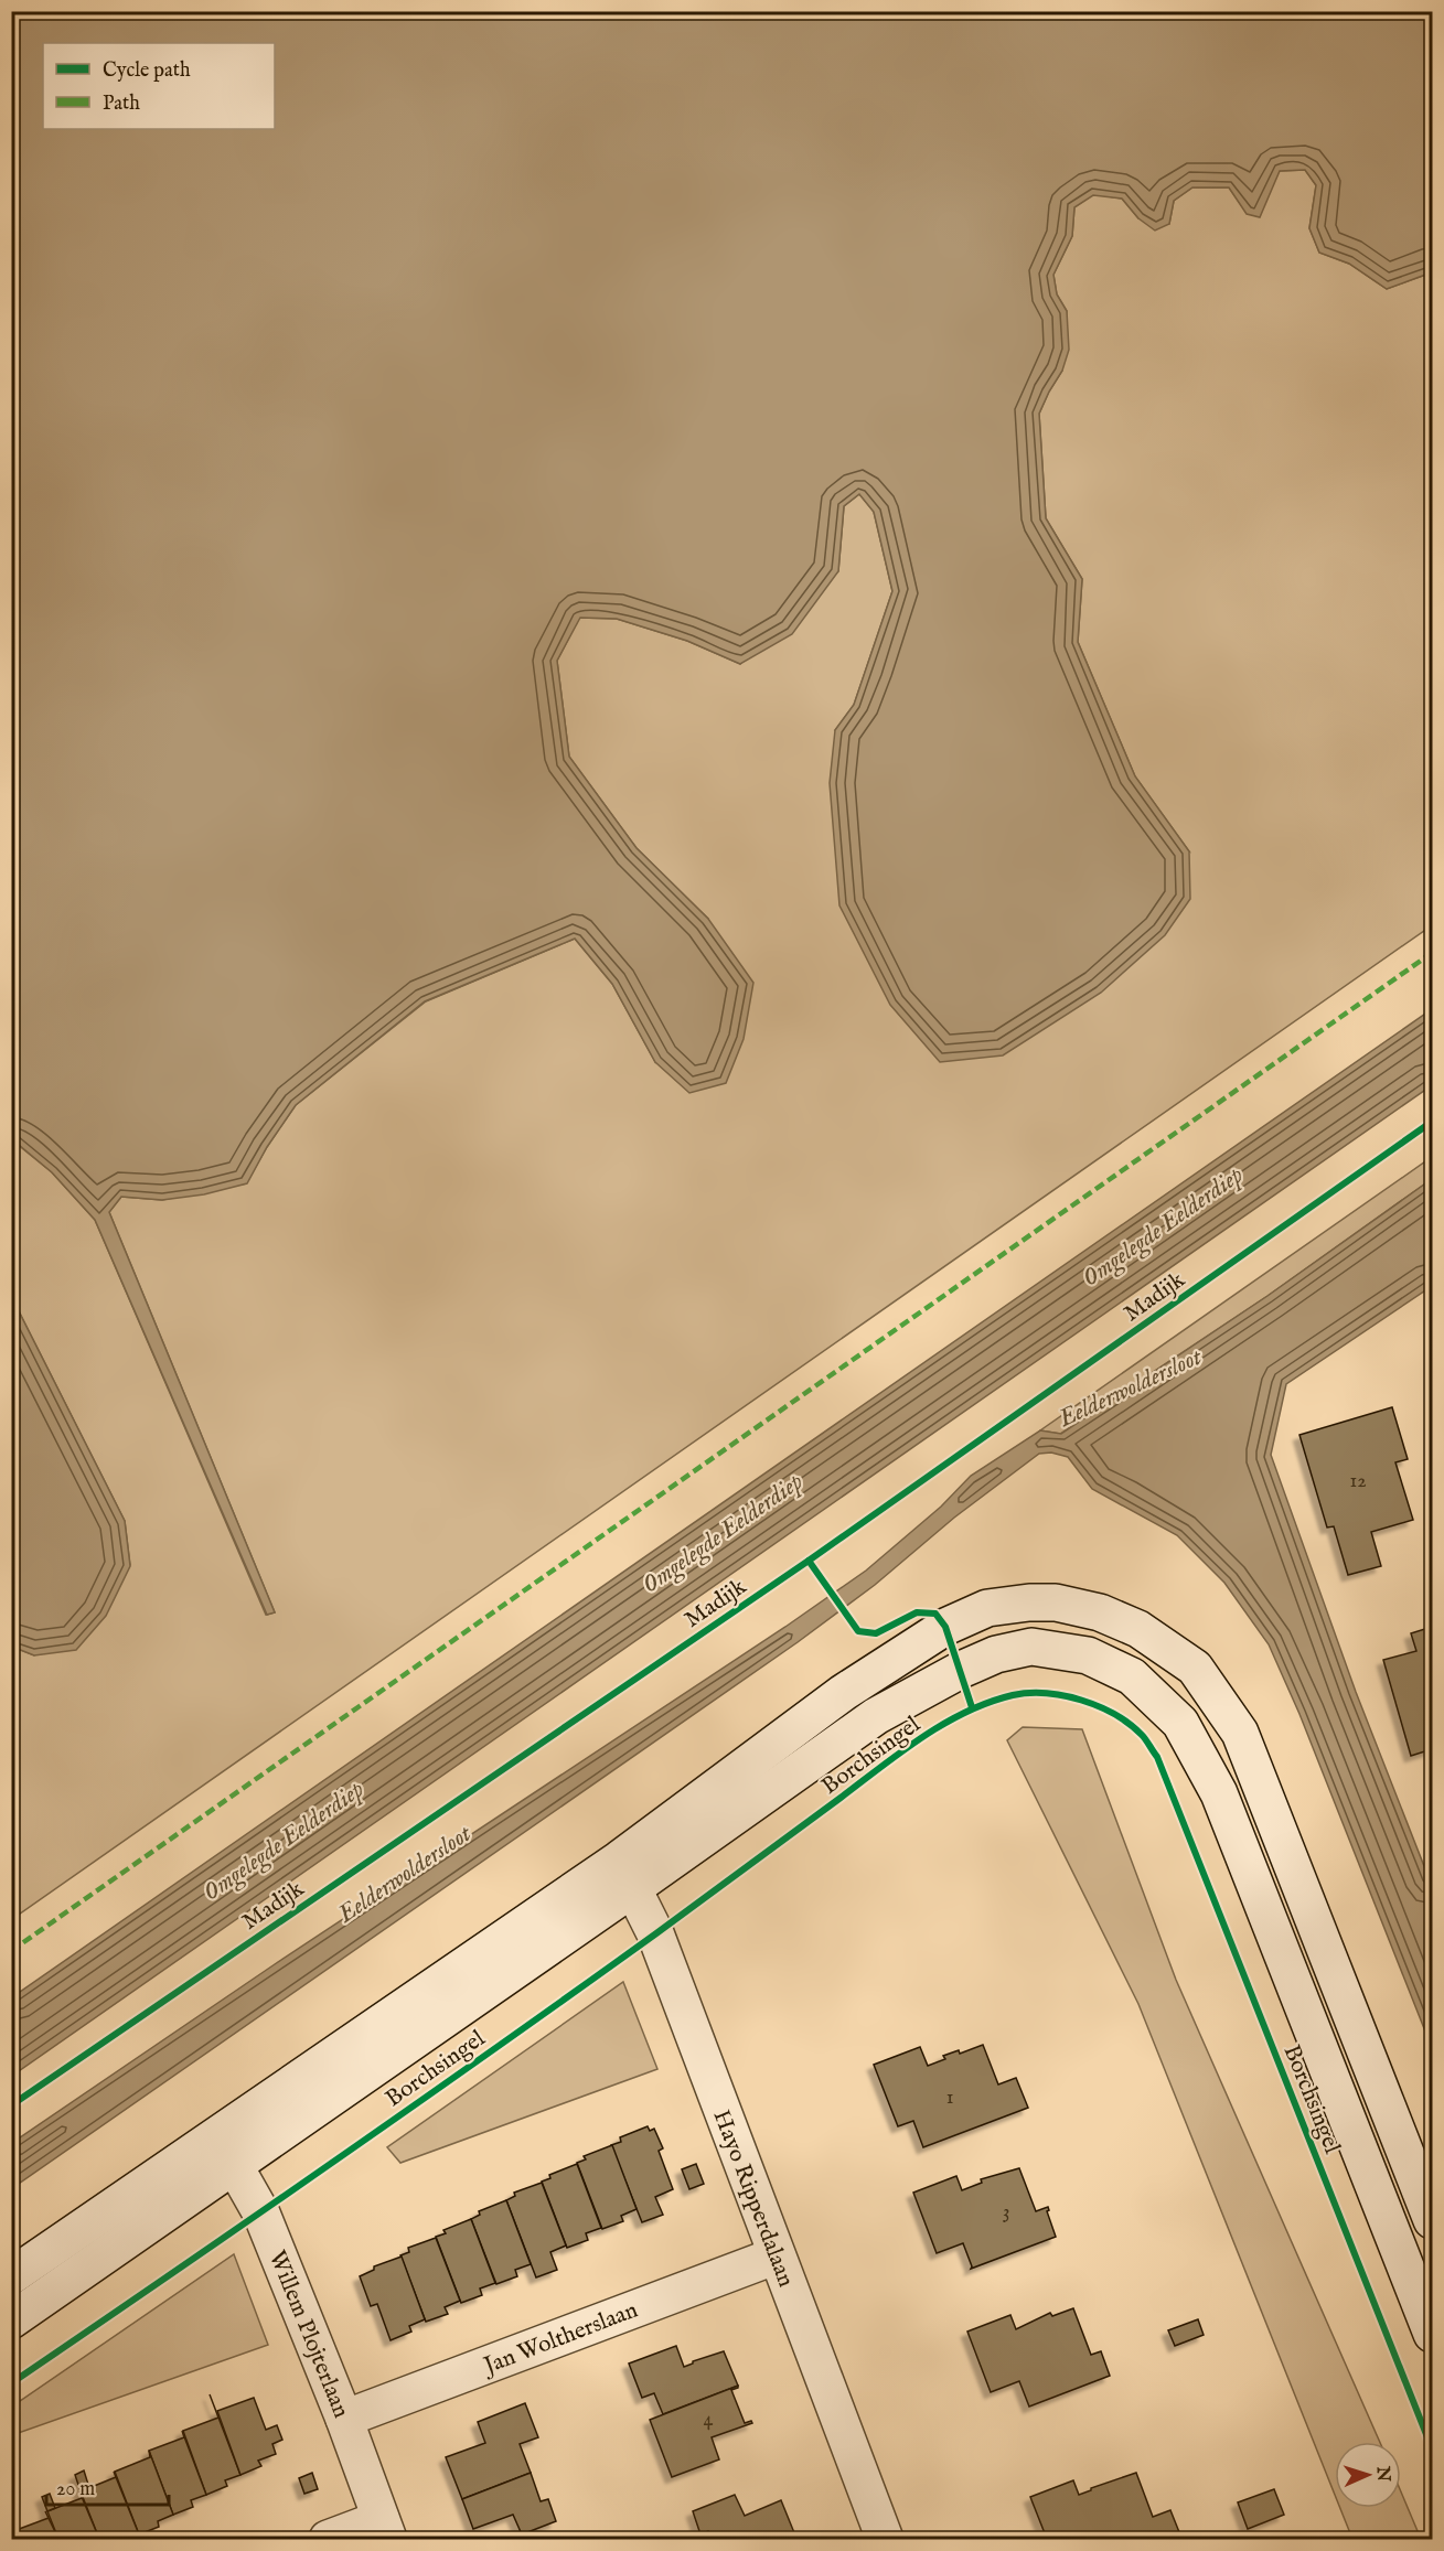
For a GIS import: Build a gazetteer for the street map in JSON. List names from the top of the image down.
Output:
{
  "streets": {
    "main road": [
      "Borchsingel",
      "Hayo Ripperdalaan",
      "Willem Plojterlaan",
      "Jan Woltherslaan"
    ],
    "cycle path": ["Madijk"]
  },
  "crossings": [
    ["Borchsingel", "Hayo Ripperdalaan"],
    ["Borchsingel", "Willem Plojterlaan"],
    ["Hayo Ripperdalaan", "Jan Woltherslaan"],
    ["Willem Plojterlaan", "Jan Woltherslaan"]
  ],
  "water": ["Omgelegde Eelderdiep", "Eelderwoldersloot"],
  "house_numbers": [
    "12",
    "1",
    "3",
    "4"
  ],
  "legend": ["Cycle path", "Path"],
  "scale_bar": "20 m",
  "north": "right"
}
